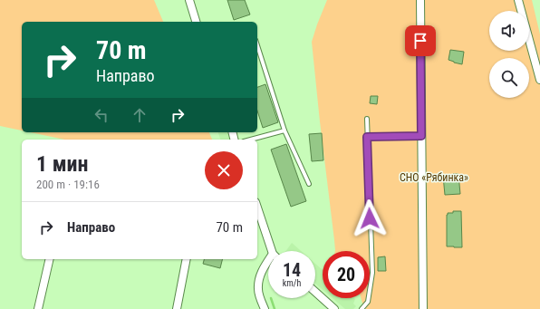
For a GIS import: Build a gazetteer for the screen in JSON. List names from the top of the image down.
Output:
{
  "parks": ["СНО «Рябинка»"],
  "page": {
    "turn": ["70 m", "Направо"],
    "heading": ["1 мин", "200 m · 19:16"],
    "list": [
      {
        "name": "Направо",
        "value": "70 m"
      }
    ],
    "speed": "14 km/h",
    "limit": "20"
  }
}
